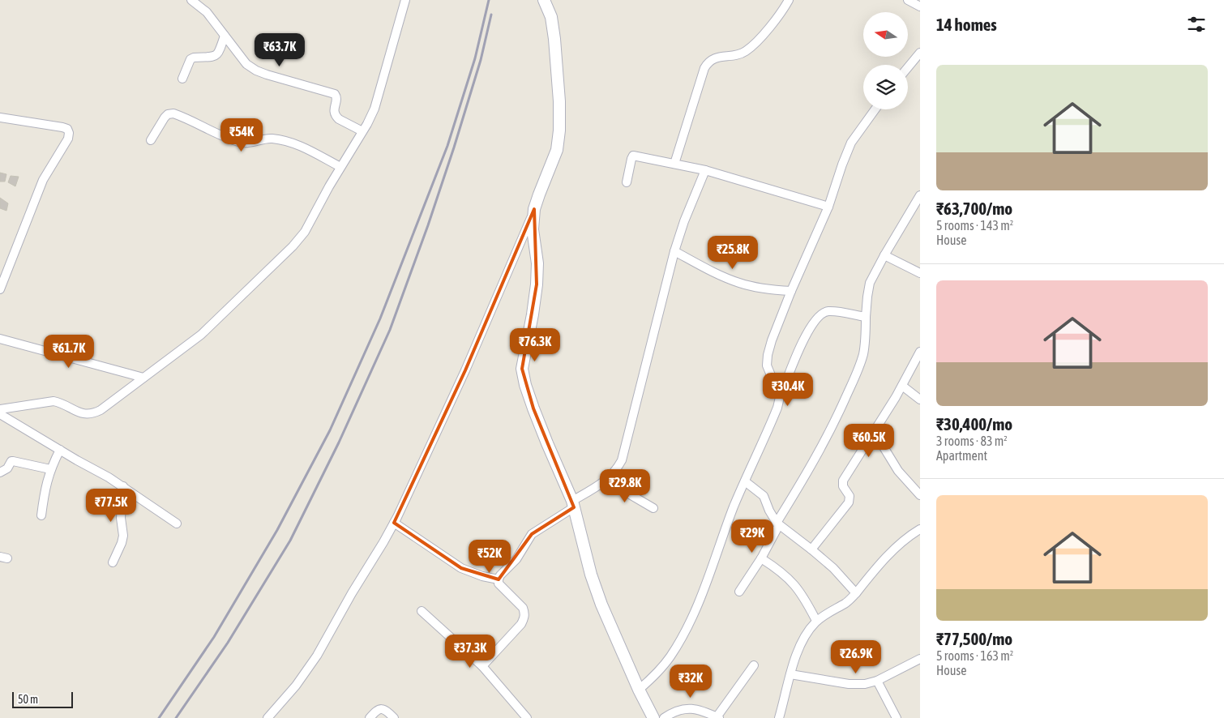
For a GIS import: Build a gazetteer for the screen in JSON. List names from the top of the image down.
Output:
{
  "scale_bar": "50 m",
  "north": "left",
  "page": {
    "heading": "14 homes",
    "price": [
      "₹63.7K",
      "₹54K",
      "₹25.8K",
      "₹76.3K",
      "₹61.7K",
      "₹30.4K",
      "₹60.5K",
      "₹29.8K",
      "₹77.5K",
      "₹29K",
      "₹52K",
      "₹37.3K",
      "₹26.9K",
      "₹32K"
    ],
    "list": [
      {
        "name": "₹63,700/mo",
        "note": "5 rooms · 143 m² · House"
      },
      {
        "name": "₹30,400/mo",
        "note": "3 rooms · 83 m² · Apartment"
      },
      {
        "name": "₹77,500/mo",
        "note": "5 rooms · 163 m² · House"
      }
    ],
    "scale": "50 m"
  }
}
